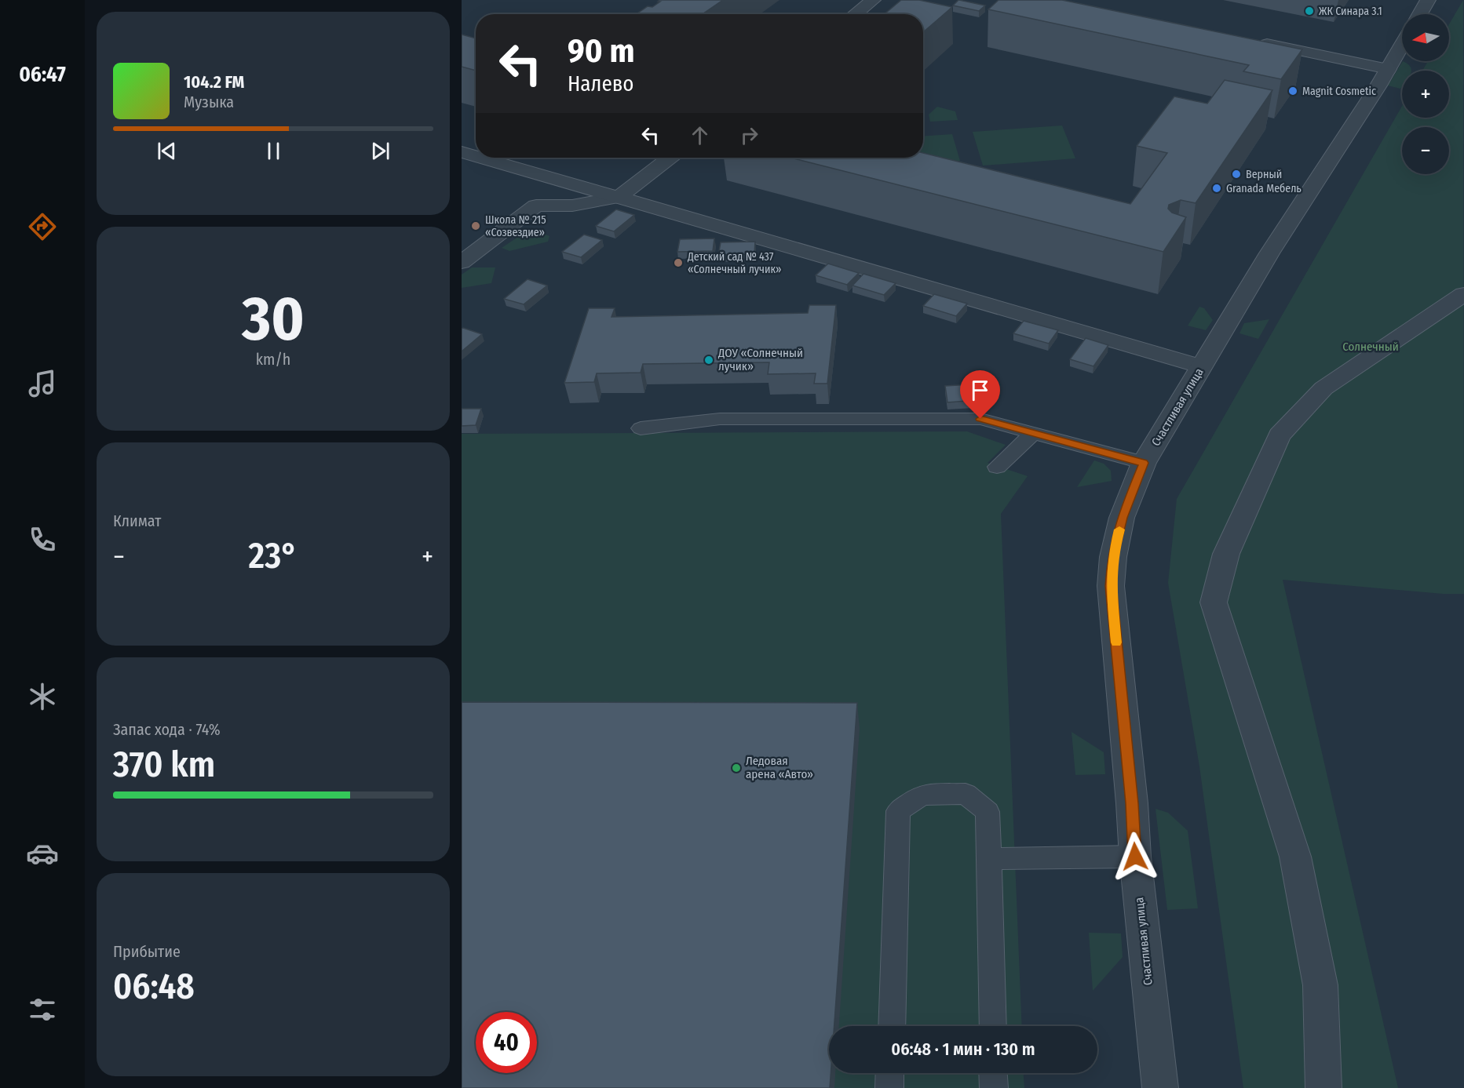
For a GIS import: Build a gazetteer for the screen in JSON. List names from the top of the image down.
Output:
{
  "streets": {
    "street": ["Счастливая улица"]
  },
  "parks": ["Солнечный"],
  "places": [
    "ЖК Синара 3.1",
    "Magnit Cosmetic",
    "Верный",
    "Granada Мебель",
    "Школа № 215 «Созвездие»",
    "Детский сад № 437 «Солнечный лучик»",
    "ДОУ «Солнечный лучик»",
    "Ледовая арена «Авто»"
  ],
  "north": "left",
  "page": {
    "tabs": "06:47",
    "map_buttons": ["+", "−"],
    "turn": ["90 m", "Налево"],
    "song": ["104.2 FM", "Музыка"],
    "tile": [
      ["30", "km/h"],
      "Климат",
      ["Запас хода · 74%", "370 km"],
      ["Прибытие", "06:48"]
    ],
    "heat": ["−", "23°", "+"],
    "limit": "40",
    "trip": "06:48 · 1 мин · 130 m"
  }
}
